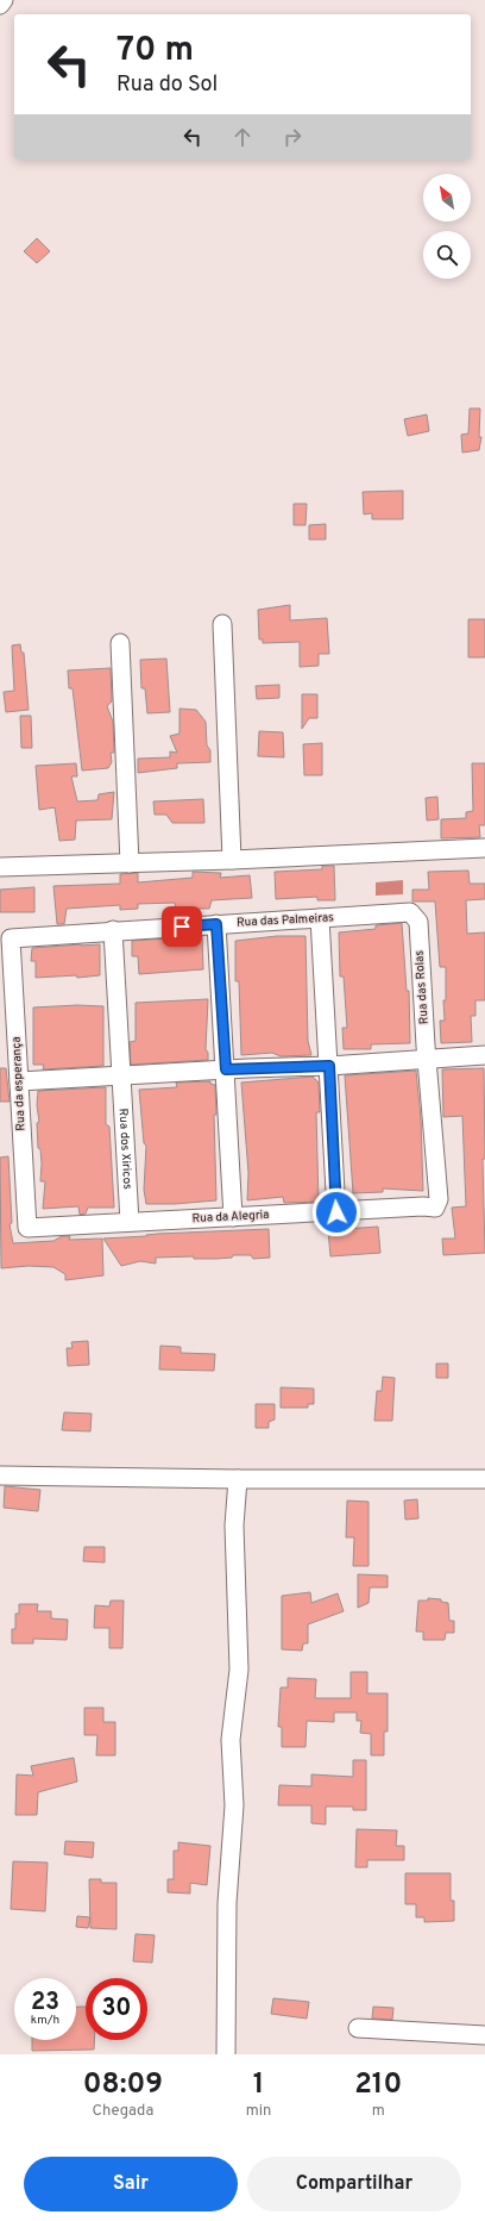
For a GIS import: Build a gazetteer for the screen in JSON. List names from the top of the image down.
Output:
{
  "streets": {
    "street": [
      "Rua das Palmeiras",
      "Rua das Rolas",
      "Rua da esperança",
      "Rua dos Xiricos",
      "Rua da Alegria"
    ]
  },
  "crossings": [
    ["Rua das Palmeiras", "Rua das Rolas"],
    ["Rua das Palmeiras", "Rua da esperança"],
    ["Rua das Palmeiras", "Rua dos Xiricos"],
    ["Rua das Rolas", "Rua da Alegria"],
    ["Rua da esperança", "Rua da Alegria"],
    ["Rua dos Xiricos", "Rua da Alegria"]
  ],
  "north": "top left",
  "page": {
    "turn": ["70 m", "Rua do Sol"],
    "speed": "23 km/h",
    "limit": "30",
    "eta": [
      "08:09",
      "Chegada",
      "1",
      "min",
      "210",
      "m"
    ],
    "buttons": ["Sair", "Compartilhar"]
  }
}
